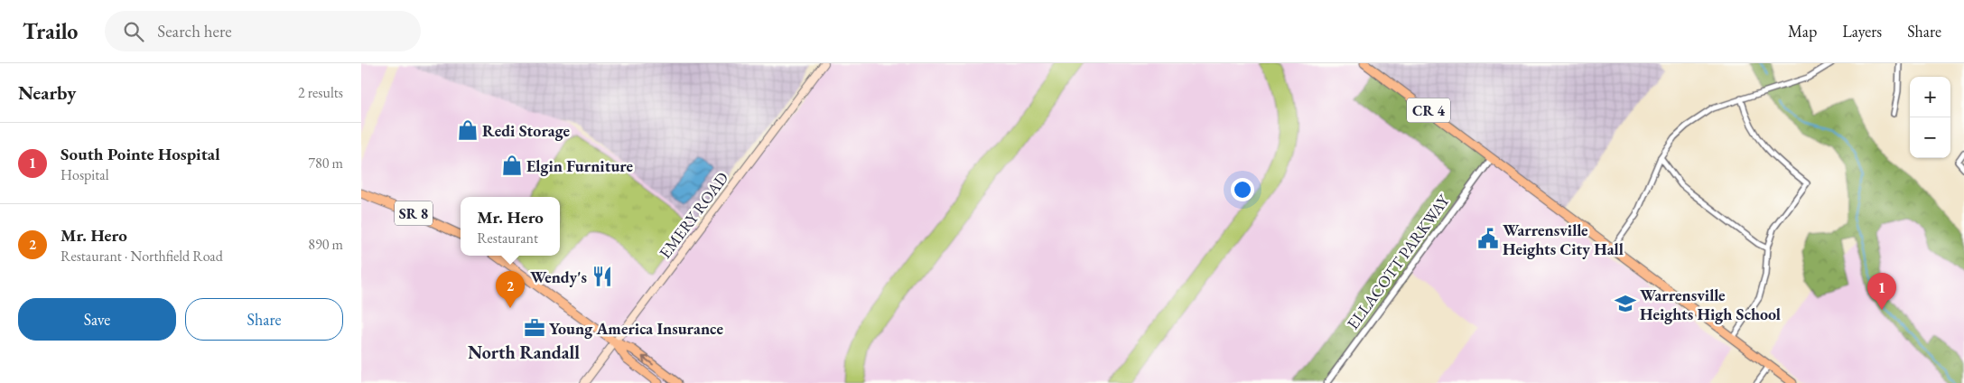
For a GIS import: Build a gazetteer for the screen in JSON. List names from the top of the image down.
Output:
{
  "streets": {
    "main road": ["CR 4", "SR 8", "EMERY ROAD"],
    "street": ["ELLACOTT PARKWAY"]
  },
  "crossings": [
    ["CR 4", "ELLACOTT PARKWAY"]
  ],
  "districts": ["North Randall"],
  "places": {
    "shop": ["Redi Storage", "Elgin Furniture"],
    "public building": ["Warrensville Heights City Hall"],
    "restaurant": ["Wendy's"],
    "school or university": ["Warrensville Heights High School"],
    "office": ["Young America Insurance"]
  },
  "page": {
    "header": "Trailo",
    "search": "Search here",
    "nav": ["Map", "Layers", "Share"],
    "heading": ["Nearby", "2 results"],
    "map_buttons": ["+", "−"],
    "list": [
      {
        "mark": "1",
        "name": "South Pointe Hospital",
        "note": "Hospital",
        "value": "780 m"
      },
      {
        "mark": "2",
        "name": "Mr. Hero",
        "note": "Restaurant · Northfield Road",
        "value": "890 m"
      }
    ],
    "popup": ["Mr. Hero", "Restaurant"],
    "pins": ["2", "1"],
    "buttons": ["Save", "Share"]
  }
}
